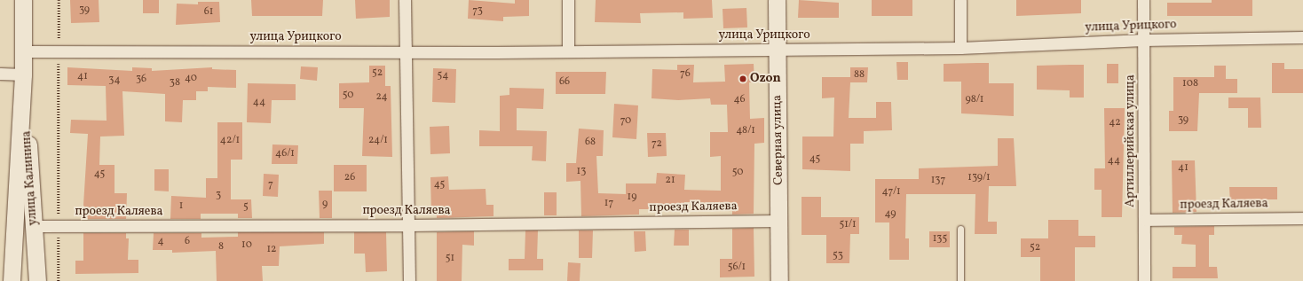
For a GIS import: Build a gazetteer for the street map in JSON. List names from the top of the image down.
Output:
{
  "streets": {
    "main road": ["Северная улица", "улица Калинина"],
    "street": ["улица Урицкого", "Артиллерийская улица", "проезд Каляева"]
  },
  "crossings": [
    ["улица Урицкого", "Северная улица"],
    ["улица Урицкого", "Артиллерийская улица"],
    ["улица Урицкого", "улица Калинина"],
    ["Северная улица", "проезд Каляева"],
    ["Артиллерийская улица", "проезд Каляева"],
    ["улица Калинина", "проезд Каляева"]
  ],
  "places": ["Ozon"],
  "house_numbers": [
    "39",
    "73",
    "61",
    "52",
    "76",
    "88",
    "54",
    "41",
    "40",
    "36",
    "34",
    "66",
    "38",
    "108",
    "50",
    "24",
    "46",
    "98/1",
    "44",
    "39",
    "70",
    "42",
    "48/1",
    "42/1",
    "24/1",
    "68",
    "72",
    "46/1",
    "45",
    "44",
    "41",
    "13",
    "50",
    "45",
    "26",
    "139/1",
    "21",
    "137",
    "7",
    "45",
    "47/1",
    "3",
    "19",
    "17",
    "9",
    "1",
    "5",
    "49",
    "51/1",
    "135",
    "4",
    "6",
    "10",
    "8",
    "52",
    "12",
    "53",
    "51",
    "56/1"
  ]
}
